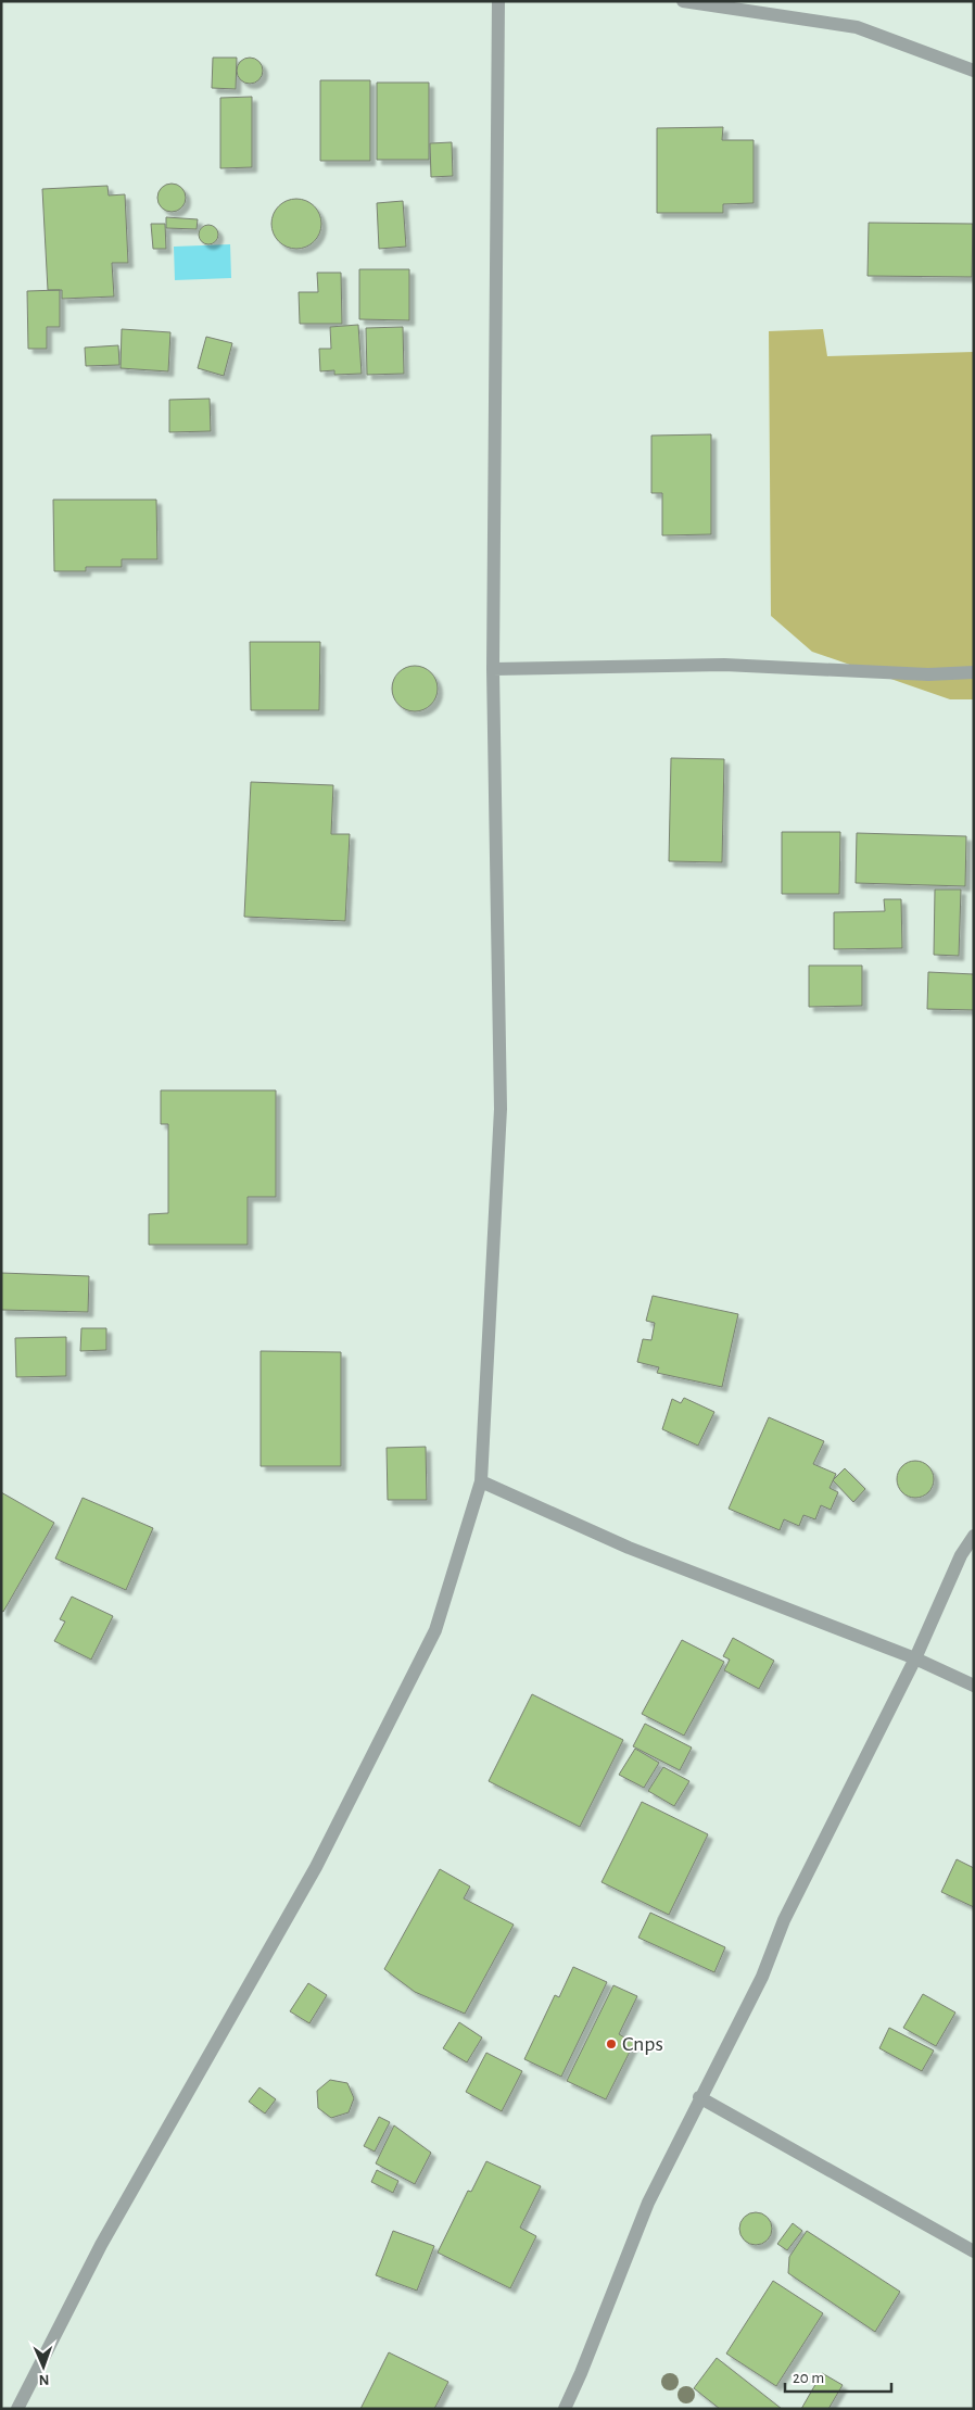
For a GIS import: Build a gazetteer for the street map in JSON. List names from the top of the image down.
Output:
{
  "places": ["Cnps"],
  "scale_bar": "20 m",
  "north": "bottom"
}
